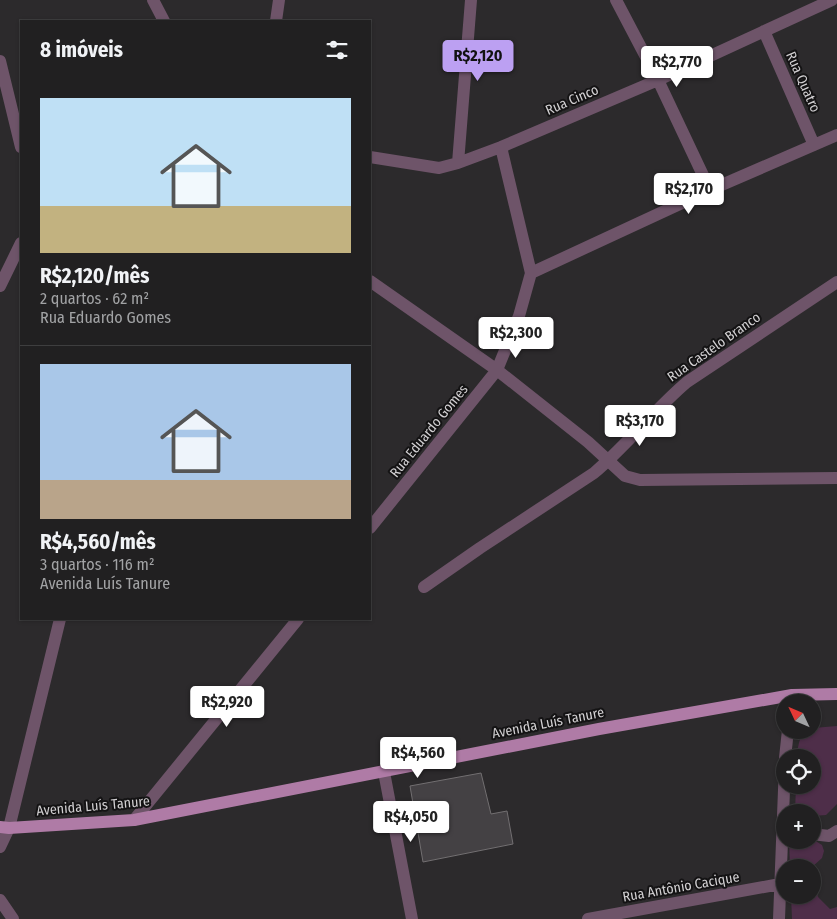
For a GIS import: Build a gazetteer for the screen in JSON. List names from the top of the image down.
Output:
{
  "streets": {
    "main road": ["Avenida Luís Tanure"],
    "street": [
      "Rua Quatro",
      "Rua Cinco",
      "Rua Castelo Branco",
      "Rua Eduardo Gomes",
      "Rua Antônio Cacique"
    ]
  },
  "crossings": [
    ["Rua Quatro", "Rua Cinco"],
    ["Rua Cinco", "Rua Eduardo Gomes"]
  ],
  "north": "top left",
  "page": {
    "heading": "8 imóveis",
    "price": [
      "R$2,120",
      "R$2,770",
      "R$2,170",
      "R$2,300",
      "R$3,170",
      "R$2,920",
      "R$4,560",
      "R$4,050"
    ],
    "list": [
      {
        "name": "R$2,120/mês",
        "note": "2 quartos · 62 m² · Rua Eduardo Gomes"
      },
      {
        "name": "R$4,560/mês",
        "note": "3 quartos · 116 m² · Avenida Luís Tanure"
      }
    ],
    "map_buttons": ["+", "−"]
  }
}
